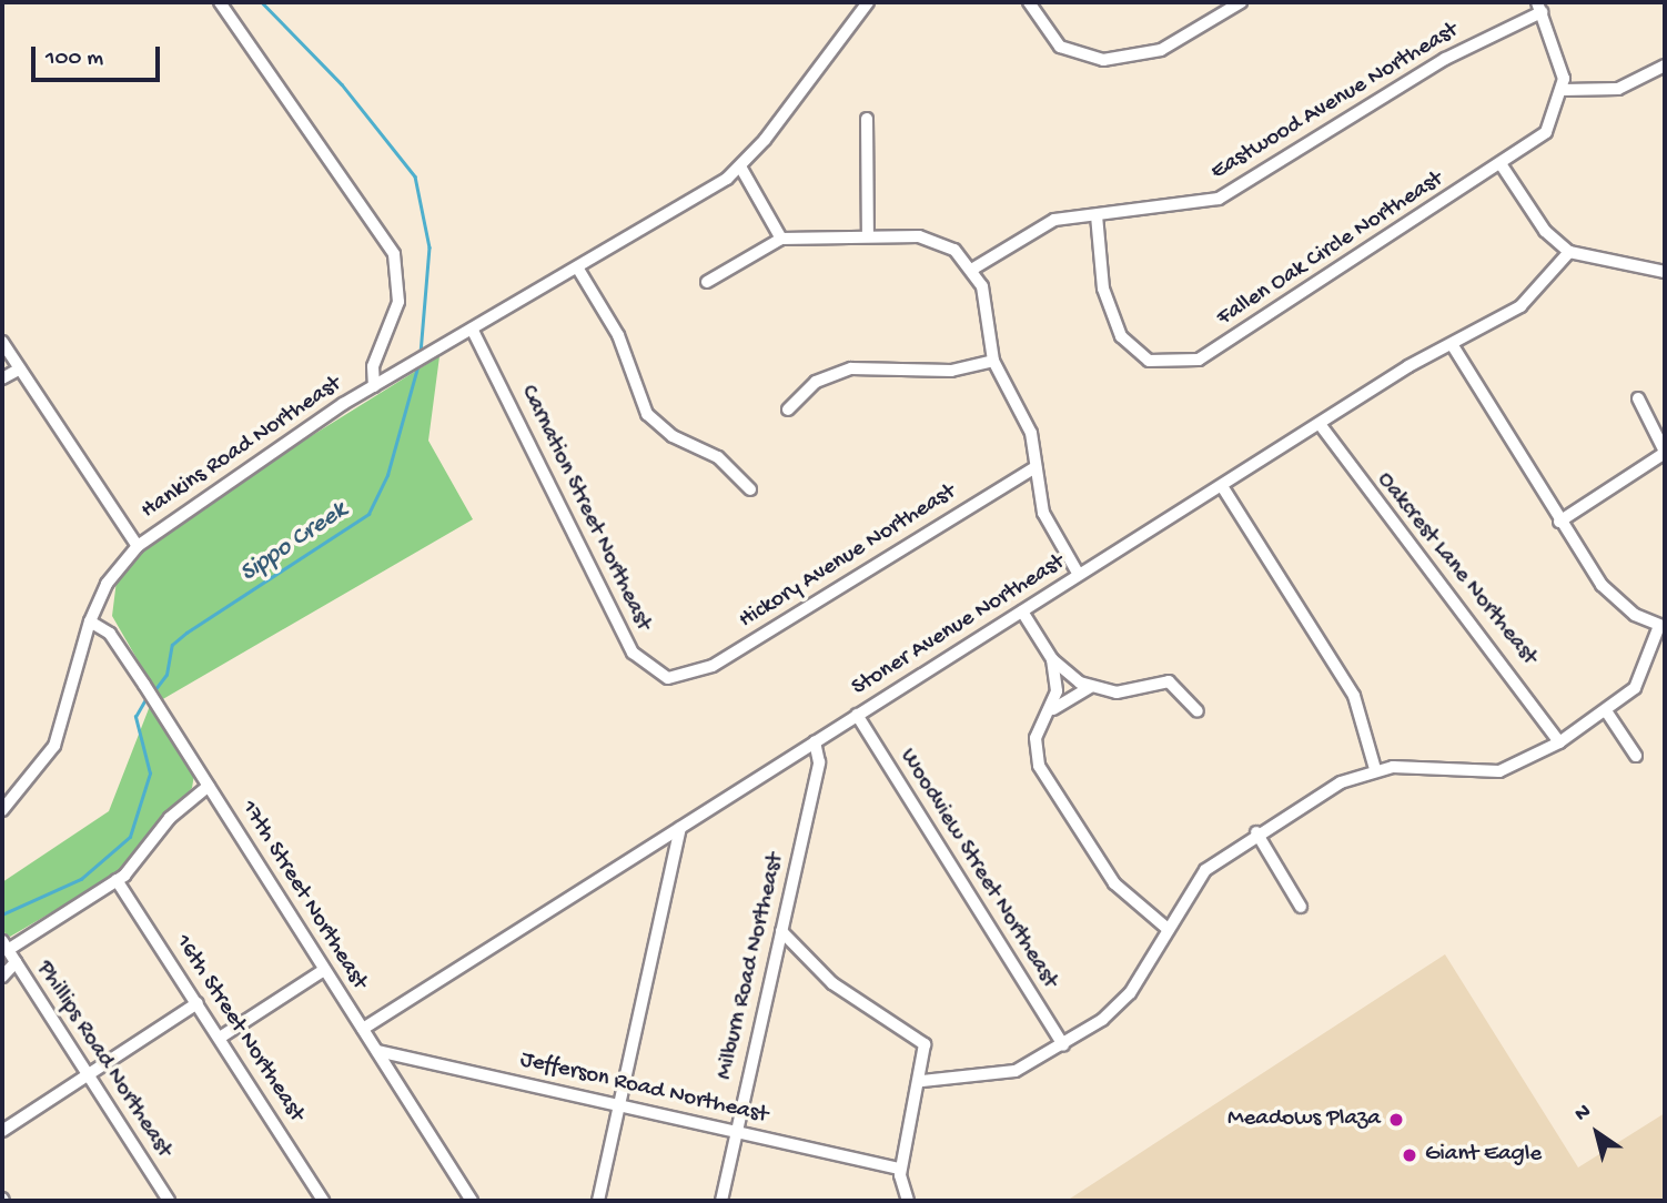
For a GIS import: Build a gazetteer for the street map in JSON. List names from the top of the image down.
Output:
{
  "streets": {
    "street": [
      "Eastwood Avenue Northeast",
      "Fallen Oak Circle Northeast",
      "Hankins Road Northeast",
      "Carnation Street Northeast",
      "Hickory Avenue Northeast",
      "Oakcrest Lane Northeast",
      "Stoner Avenue Northeast",
      "Woodview Street Northeast",
      "17th Street Northeast",
      "Milburn Road Northeast",
      "16th Street Northeast",
      "Phillips Road Northeast",
      "Jefferson Road Northeast"
    ]
  },
  "crossings": [
    ["Eastwood Avenue Northeast", "Fallen Oak Circle Northeast"],
    ["Hankins Road Northeast", "Carnation Street Northeast"],
    ["Hankins Road Northeast", "17th Street Northeast"],
    ["Carnation Street Northeast", "Hickory Avenue Northeast"],
    ["Oakcrest Lane Northeast", "Stoner Avenue Northeast"],
    ["Stoner Avenue Northeast", "Woodview Street Northeast"],
    ["Stoner Avenue Northeast", "17th Street Northeast"],
    ["Stoner Avenue Northeast", "Milburn Road Northeast"],
    ["17th Street Northeast", "Jefferson Road Northeast"],
    ["Milburn Road Northeast", "Jefferson Road Northeast"]
  ],
  "water": ["Sippo Creek"],
  "places": ["Meadows Plaza", "Giant Eagle"],
  "scale_bar": "100 m",
  "north": "top left"
}
